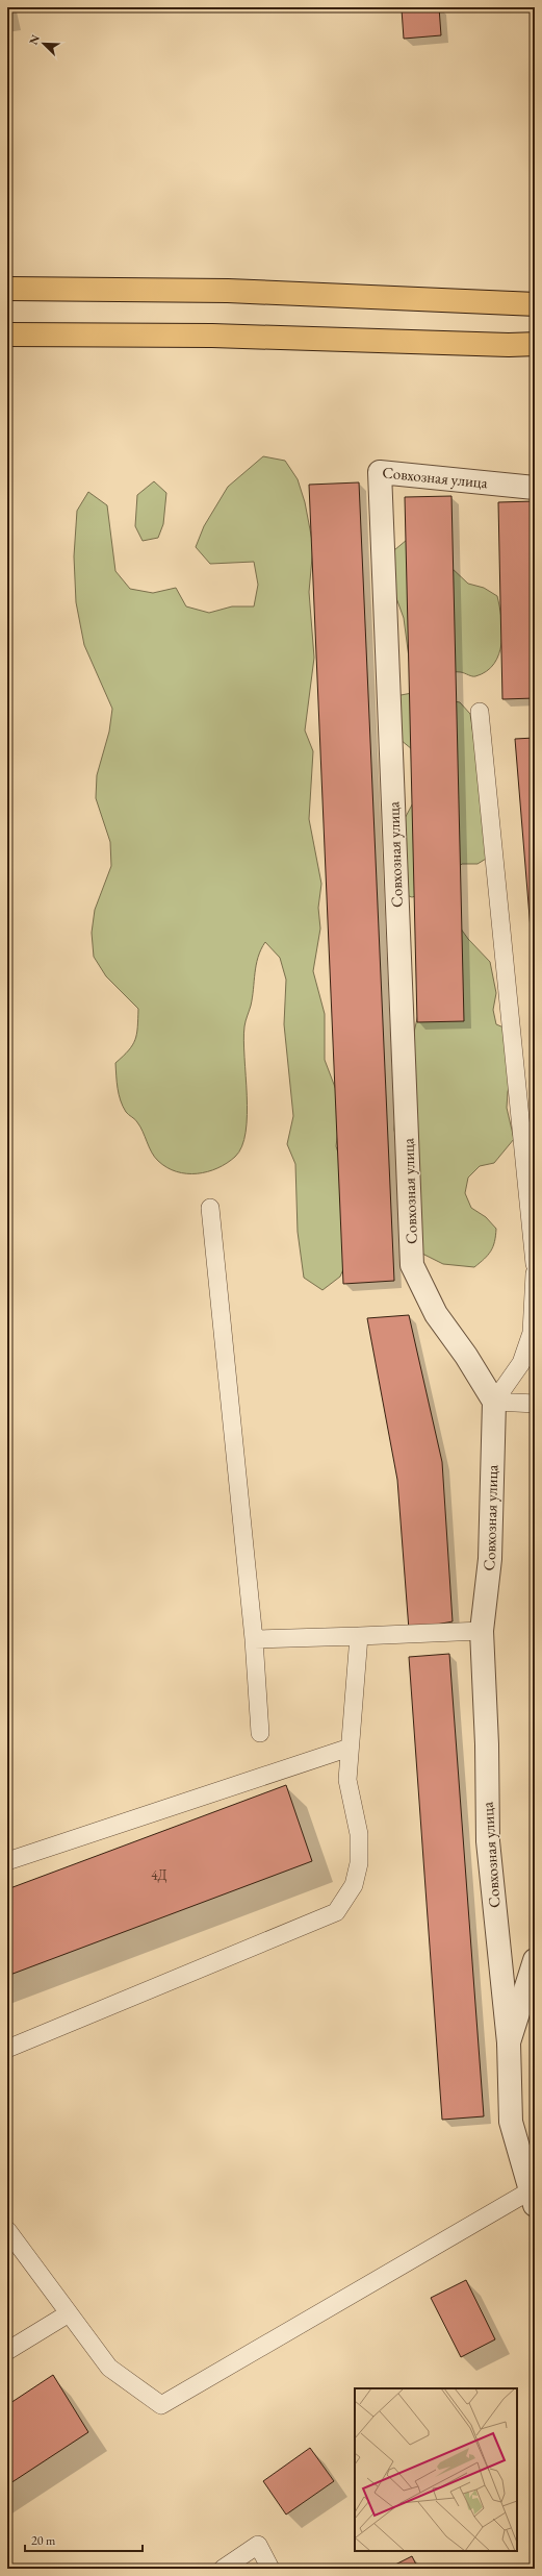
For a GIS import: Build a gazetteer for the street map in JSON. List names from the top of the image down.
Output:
{
  "streets": {
    "street": ["Совхозная улица"]
  },
  "house_numbers": ["4Д"],
  "scale_bar": "20 m",
  "north": "top left"
}
